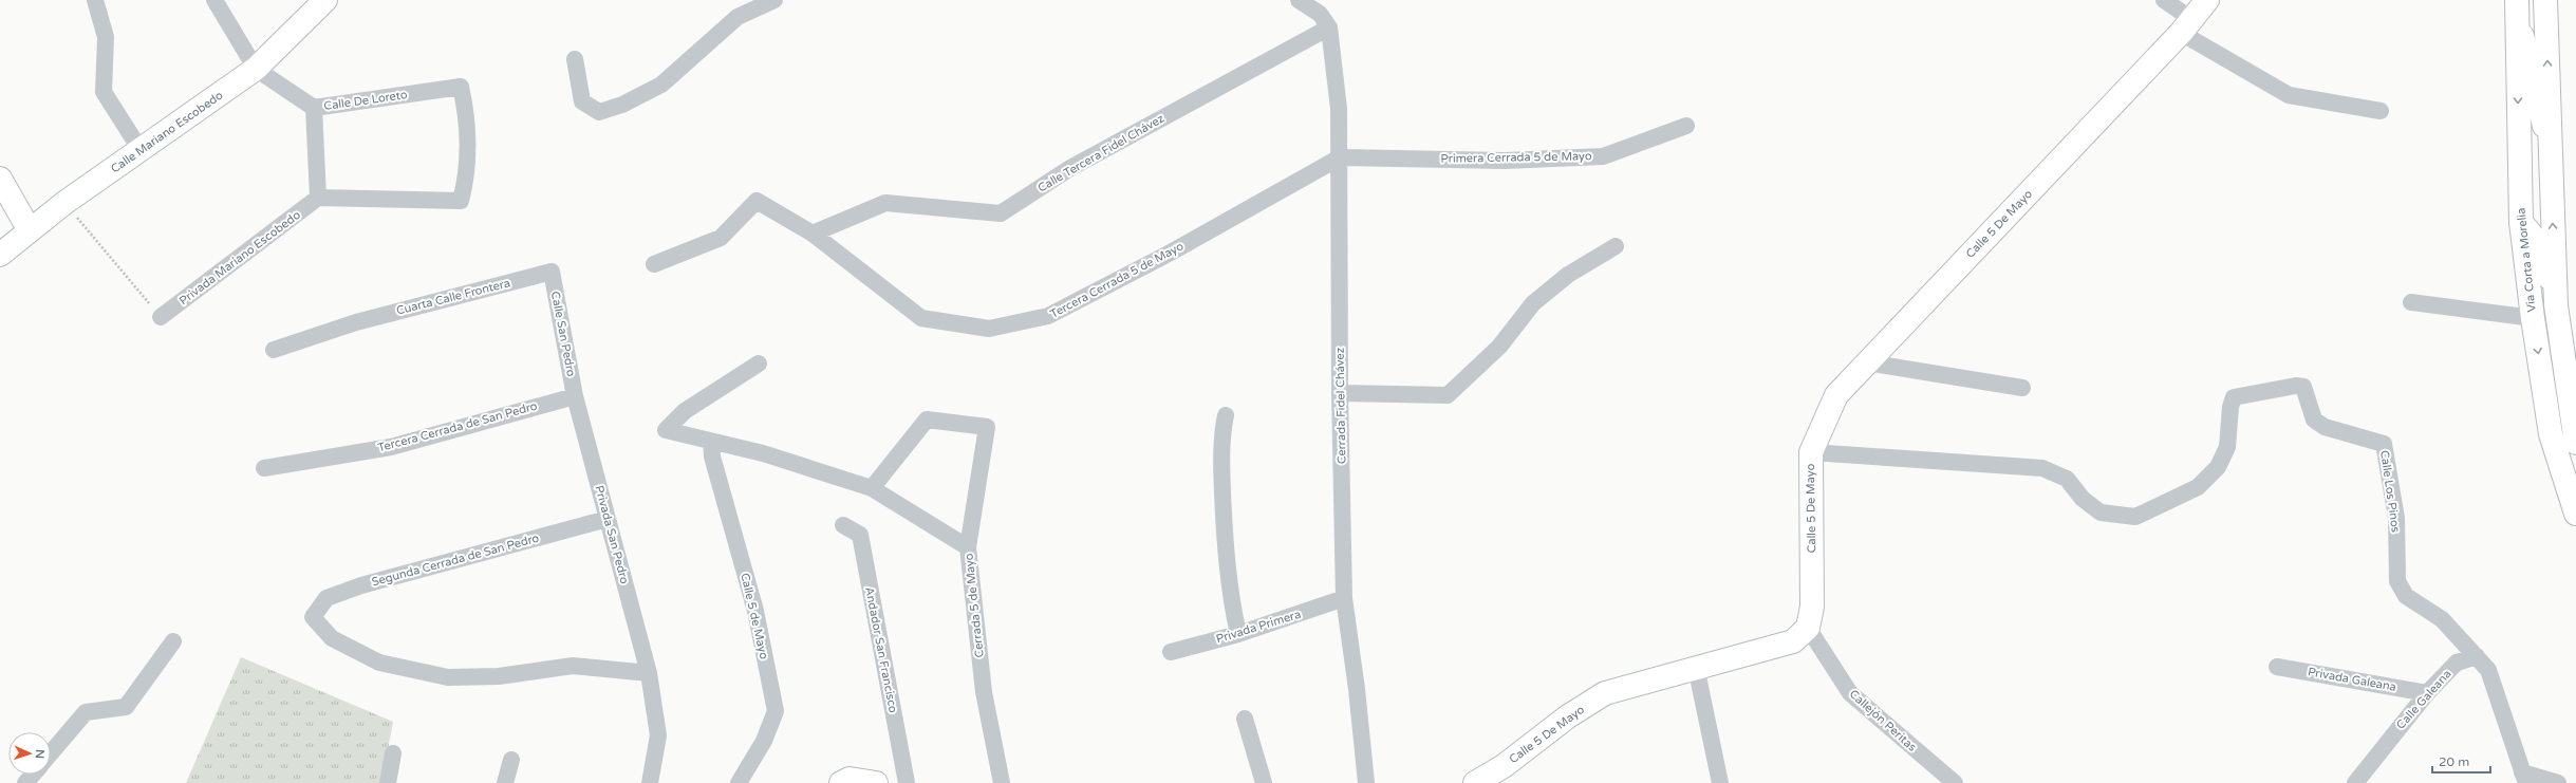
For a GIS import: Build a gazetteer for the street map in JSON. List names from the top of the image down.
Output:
{
  "streets": {
    "street": [
      "Calle De Loreto",
      "Calle Mariano Escobedo",
      "Calle Tercera Fidel Chávez",
      "Primera Cerrada 5 de Mayo",
      "Calle 5 De Mayo",
      "Privada Mariano Escobedo",
      "Via Corta a Morelia",
      "Tercera Cerrada 5 de Mayo",
      "Cuarta Calle Frontera",
      "Calle San Pedro",
      "Cerrada Fidel Chávez",
      "Tercera Cerrada de San Pedro",
      "Calle Los Pinos",
      "Privada San Pedro",
      "Segunda Cerrada de San Pedro",
      "Cerrada 5 de Mayo",
      "Calle 5 de Mayo",
      "Privada Primera",
      "Andador San Francisco",
      "Privada Galeana",
      "Calle Galeana",
      "Callejón Peritas"
    ]
  },
  "crossings": [
    ["Calle De Loreto", "Calle Mariano Escobedo"],
    ["Calle De Loreto", "Privada Mariano Escobedo"],
    ["Calle Tercera Fidel Chávez", "Tercera Cerrada 5 de Mayo"],
    ["Calle Tercera Fidel Chávez", "Cerrada Fidel Chávez"],
    ["Primera Cerrada 5 de Mayo", "Tercera Cerrada 5 de Mayo"],
    ["Primera Cerrada 5 de Mayo", "Cerrada Fidel Chávez"],
    ["Calle 5 De Mayo", "Calle Los Pinos"],
    ["Calle 5 De Mayo", "Callejón Peritas"],
    ["Tercera Cerrada 5 de Mayo", "Cerrada Fidel Chávez"],
    ["Cuarta Calle Frontera", "Calle San Pedro"],
    ["Calle San Pedro", "Tercera Cerrada de San Pedro"],
    ["Calle San Pedro", "Privada San Pedro"],
    ["Cerrada Fidel Chávez", "Privada Primera"],
    ["Tercera Cerrada de San Pedro", "Privada San Pedro"],
    ["Calle Los Pinos", "Calle Galeana"],
    ["Privada San Pedro", "Segunda Cerrada de San Pedro"],
    ["Privada Galeana", "Calle Galeana"]
  ],
  "scale_bar": "20 m",
  "north": "right"
}
